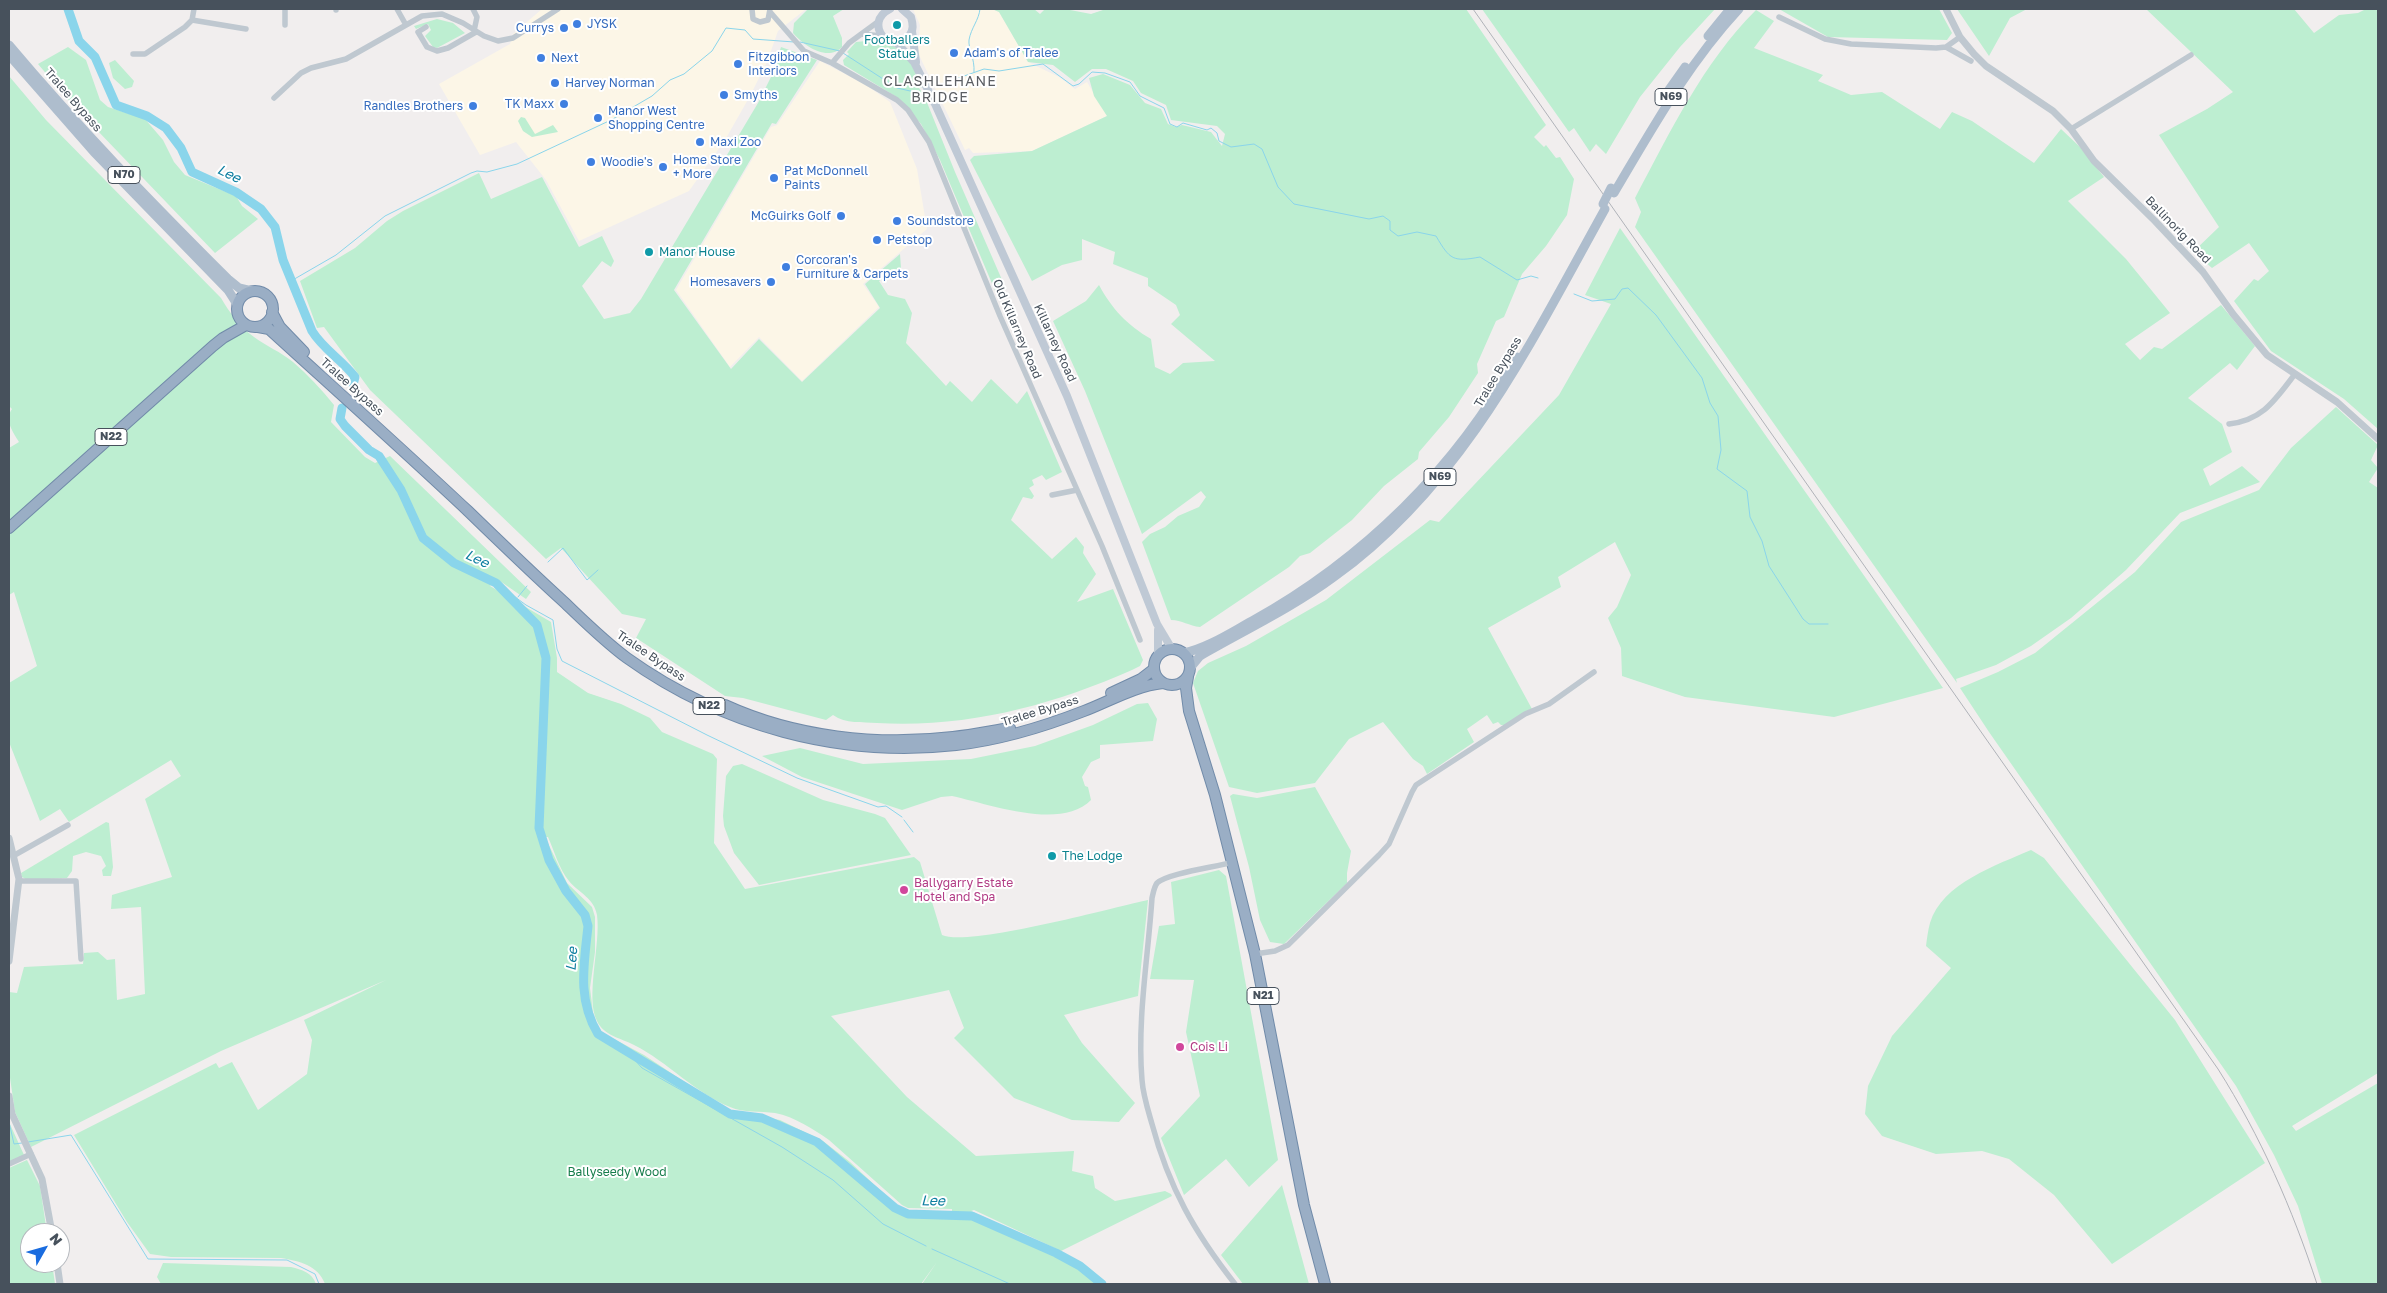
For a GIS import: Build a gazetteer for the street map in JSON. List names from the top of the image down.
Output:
{
  "streets": {
    "highway": ["Tralee Bypass", "N22", "N21"],
    "main road": ["N69", "N70", "Killarney Road"],
    "street": ["Ballinorig Road", "Old Killarney Road"]
  },
  "crossings": [
    ["Tralee Bypass", "Killarney Road"],
    ["Tralee Bypass", "N22"],
    ["Tralee Bypass", "N21"],
    ["Killarney Road", "N22"],
    ["Killarney Road", "N21"],
    ["N22", "N21"]
  ],
  "districts": ["CLASHLEHANE BRIDGE"],
  "water": ["Lee"],
  "parks": ["Ballyseedy Wood"],
  "places": [
    "JYSK",
    "Footballers Statue",
    "Currys",
    "Adam's of Tralee",
    "Next",
    "Fitzgibbon Interiors",
    "Harvey Norman",
    "Smyths",
    "TK Maxx",
    "Randles Brothers",
    "Manor West Shopping Centre",
    "Maxi Zoo",
    "Woodie's",
    "Home Store + More",
    "Pat McDonnell Paints",
    "McGuirks Golf",
    "Soundstore",
    "Petstop",
    "Manor House",
    "Corcoran's Furniture & Carpets",
    "Homesavers",
    "The Lodge",
    "Ballygarry Estate Hotel and Spa",
    "Cois Li"
  ],
  "north": "top right"
}
